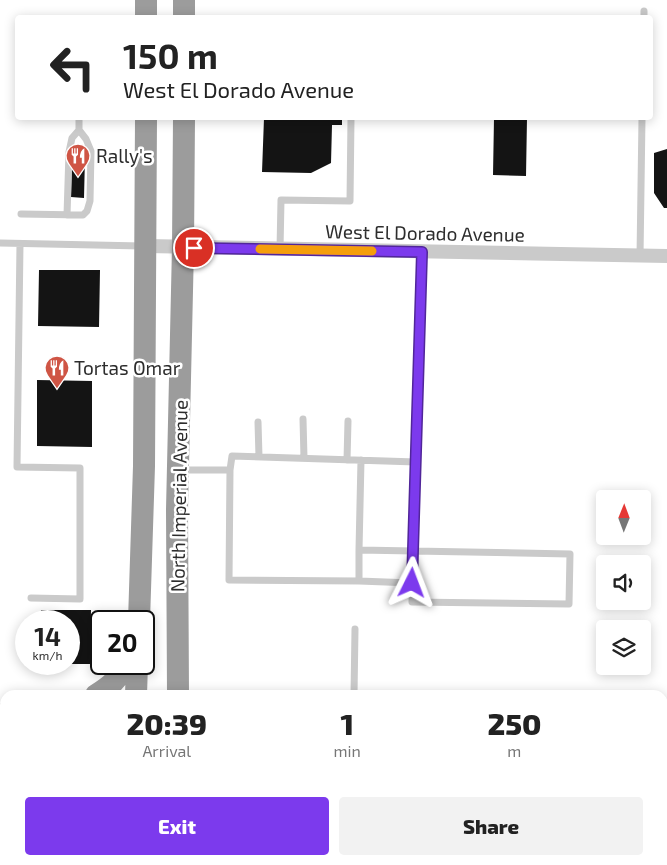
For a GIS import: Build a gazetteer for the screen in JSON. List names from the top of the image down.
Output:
{
  "streets": {
    "highway": ["North Imperial Avenue"],
    "street": ["West El Dorado Avenue"]
  },
  "crossings": [
    ["West El Dorado Avenue", "North Imperial Avenue"]
  ],
  "places": {
    "restaurant": ["Rally's", "Tortas Omar"]
  },
  "north": "top",
  "page": {
    "turn": ["150 m", "West El Dorado Avenue"],
    "speed": "14 km/h",
    "limit": "20",
    "eta": [
      "20:39",
      "Arrival",
      "1",
      "min",
      "250",
      "m"
    ],
    "buttons": ["Exit", "Share"]
  }
}
